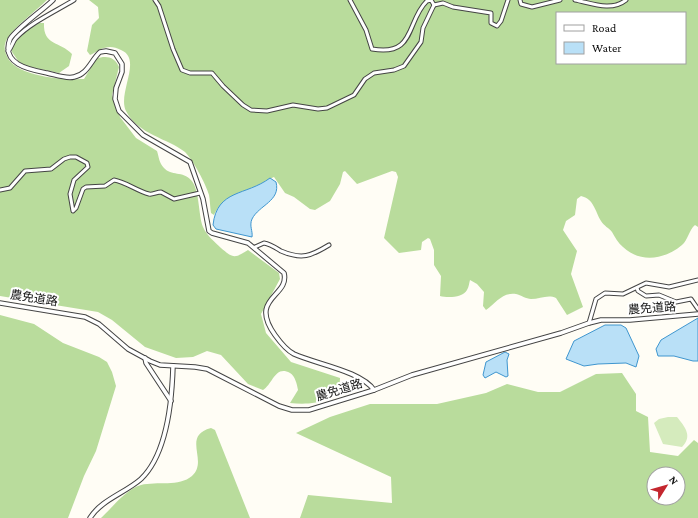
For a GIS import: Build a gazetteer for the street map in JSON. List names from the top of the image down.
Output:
{
  "streets": {
    "street": ["農免道路"]
  },
  "legend": ["Road", "Water"],
  "north": "top right"
}
